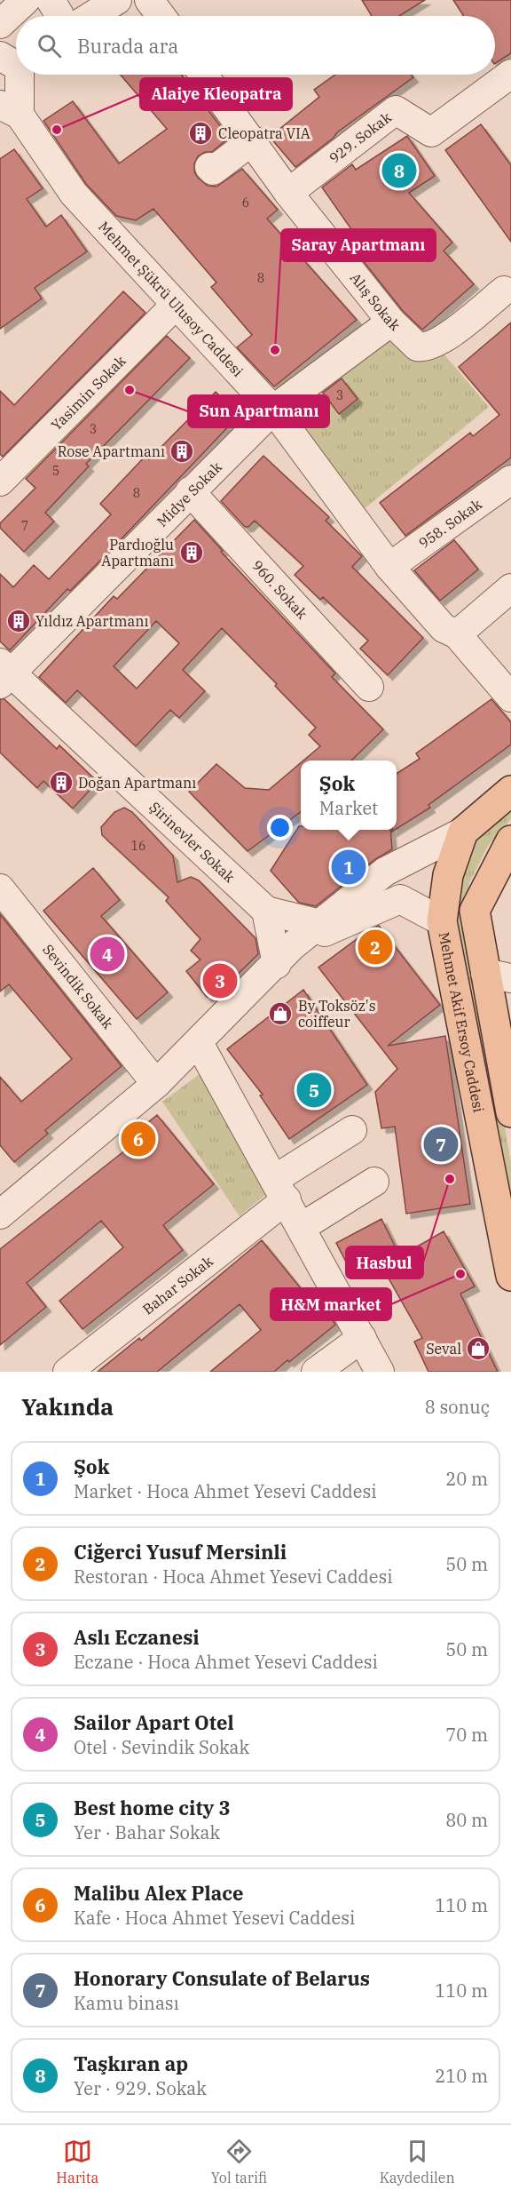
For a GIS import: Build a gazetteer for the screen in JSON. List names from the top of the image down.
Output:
{
  "streets": {
    "main road": ["Mehmet Akif Ersoy Caddesi"],
    "street": [
      "929. Sokak",
      "Mehmet Şükrü Ulusoy Caddesi",
      "Alış Sokak",
      "Yasimin Sokak",
      "Midye Sokak",
      "958. Sokak",
      "960. Sokak",
      "Şirinevler Sokak",
      "Sevindik Sokak",
      "Bahar Sokak"
    ]
  },
  "crossings": [
    ["929. Sokak", "Alış Sokak"],
    ["Mehmet Şükrü Ulusoy Caddesi", "Yasimin Sokak"],
    ["Mehmet Şükrü Ulusoy Caddesi", "Midye Sokak"],
    ["Mehmet Şükrü Ulusoy Caddesi", "958. Sokak"],
    ["Alış Sokak", "Midye Sokak"],
    ["Midye Sokak", "960. Sokak"],
    ["Midye Sokak", "Şirinevler Sokak"]
  ],
  "places": {
    "other": [
      "Alaiye Kleopatra",
      "Saray Apartmanı",
      "Sun Apartmanı",
      "Hasbul",
      "H&M market"
    ],
    "building": [
      "Cleopatra VIA",
      "Rose Apartmanı",
      "Pardıoğlu Apartmanı",
      "Yıldız Apartmanı",
      "Doğan Apartmanı"
    ],
    "shop": ["By Toksöz's coiffeur", "Seval"]
  },
  "house_numbers": [
    "6",
    "8",
    "3",
    "3",
    "5",
    "8",
    "7",
    "16"
  ],
  "page": {
    "search": "Burada ara",
    "pins": [
      "8",
      "1",
      "2",
      "4",
      "3",
      "5",
      "6",
      "7"
    ],
    "popup": ["Şok", "Market"],
    "heading": ["Yakında", "8 sonuç"],
    "list": [
      {
        "mark": "1",
        "name": "Şok",
        "note": "Market · Hoca Ahmet Yesevi Caddesi",
        "value": "20 m"
      },
      {
        "mark": "2",
        "name": "Ciğerci Yusuf Mersinli",
        "note": "Restoran · Hoca Ahmet Yesevi Caddesi",
        "value": "50 m"
      },
      {
        "mark": "3",
        "name": "Aslı Eczanesi",
        "note": "Eczane · Hoca Ahmet Yesevi Caddesi",
        "value": "50 m"
      },
      {
        "mark": "4",
        "name": "Sailor Apart Otel",
        "note": "Otel · Sevindik Sokak",
        "value": "70 m"
      },
      {
        "mark": "5",
        "name": "Best home city 3",
        "note": "Yer · Bahar Sokak",
        "value": "80 m"
      },
      {
        "mark": "6",
        "name": "Malibu Alex Place",
        "note": "Kafe · Hoca Ahmet Yesevi Caddesi",
        "value": "110 m"
      },
      {
        "mark": "7",
        "name": "Honorary Consulate of Belarus",
        "note": "Kamu binası",
        "value": "110 m"
      },
      {
        "mark": "8",
        "name": "Taşkıran ap",
        "note": "Yer · 929. Sokak",
        "value": "210 m"
      }
    ],
    "nav": ["Harita", "Yol tarifi", "Kaydedilen"]
  }
}
